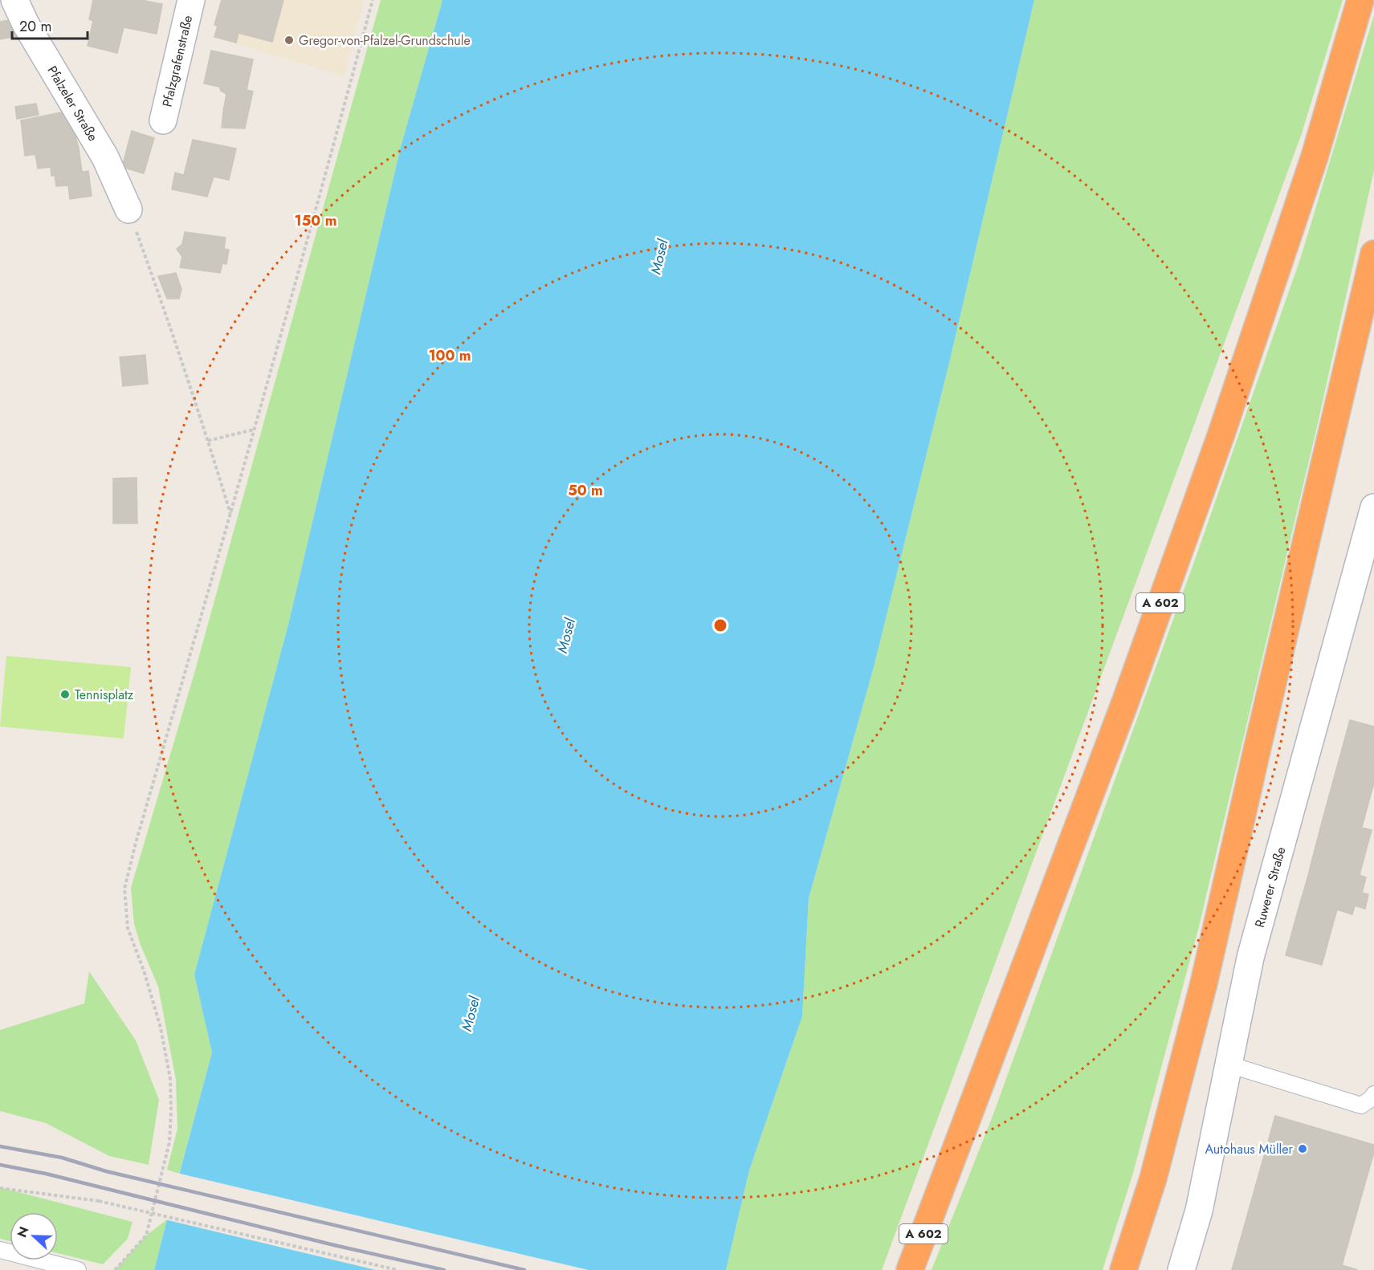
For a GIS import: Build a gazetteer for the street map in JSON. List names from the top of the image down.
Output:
{
  "streets": {
    "highway": ["A 602"],
    "main road": ["Pfalzgrafenstraße", "Pfalzeler Straße", "Ruwerer Straße"]
  },
  "water": ["Mosel"],
  "places": ["Gregor-von-Pfalzel-Grundschule", "Tennisplatz", "Autohaus Müller"],
  "scale_bar": "20 m",
  "north": "left",
  "rings": ["150 m", "100 m", "50 m"]
}
